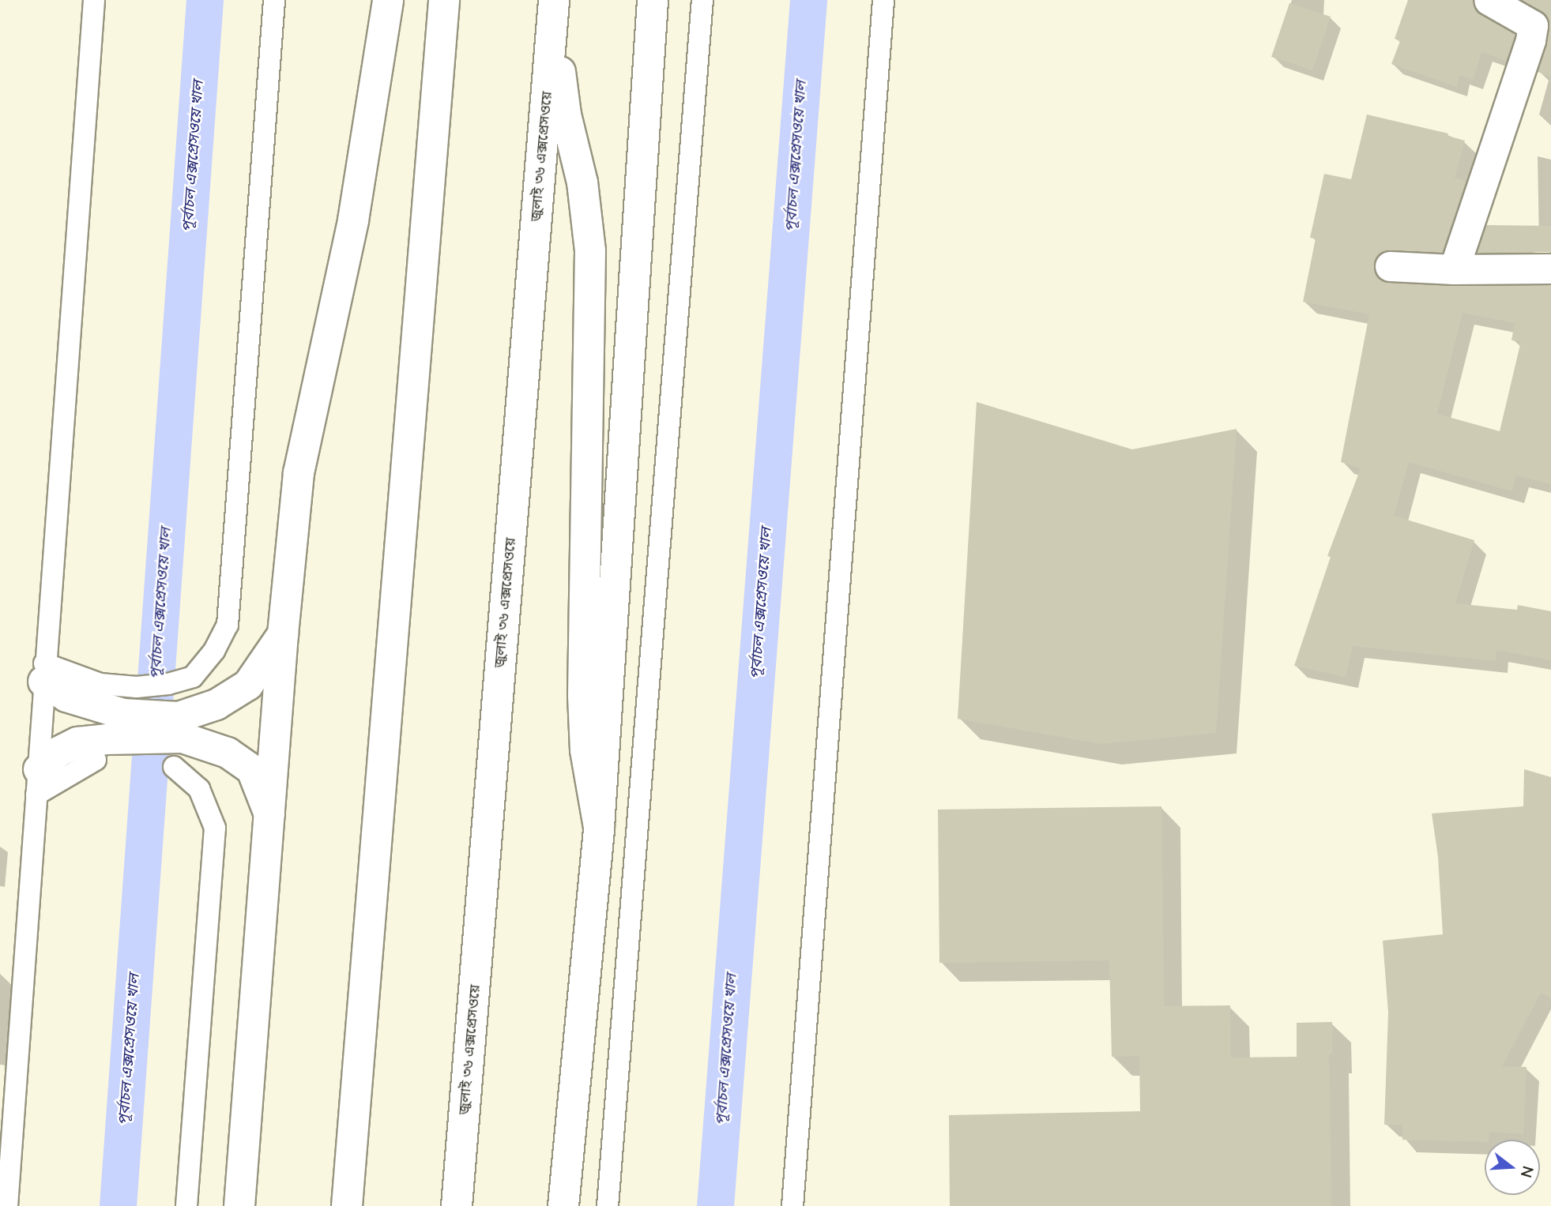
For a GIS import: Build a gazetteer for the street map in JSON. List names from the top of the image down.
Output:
{
  "streets": {
    "main road": ["জুলাই ৩৬ এক্সপ্রেসওয়ে"]
  },
  "water": ["পূর্বাচল এক্সপ্রেসওয়ে খাল"],
  "north": "right"
}
